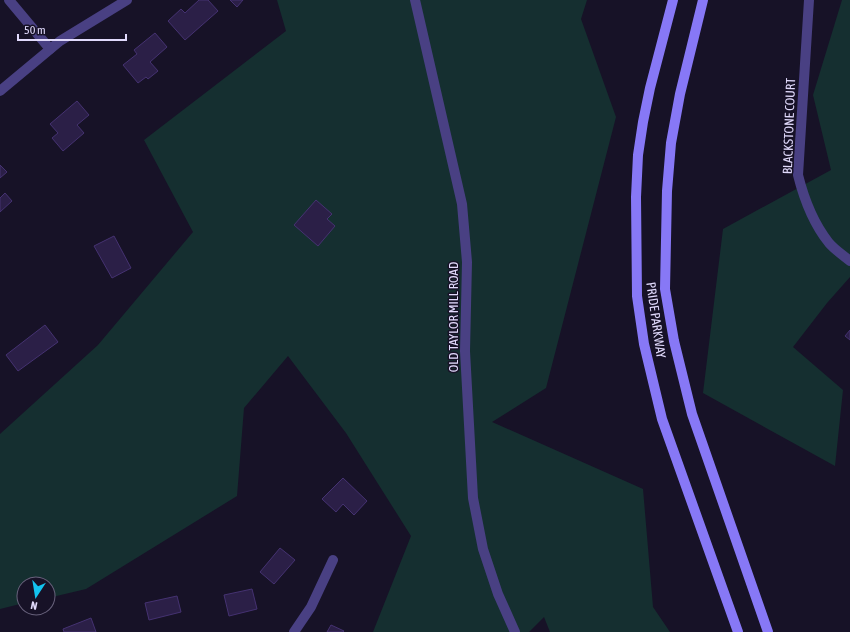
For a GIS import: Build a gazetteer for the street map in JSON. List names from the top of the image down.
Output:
{
  "streets": {
    "main road": ["PRIDE PARKWAY"],
    "street": ["BLACKSTONE COURT", "OLD TAYLOR MILL ROAD"]
  },
  "scale_bar": "50 m",
  "north": "bottom"
}
